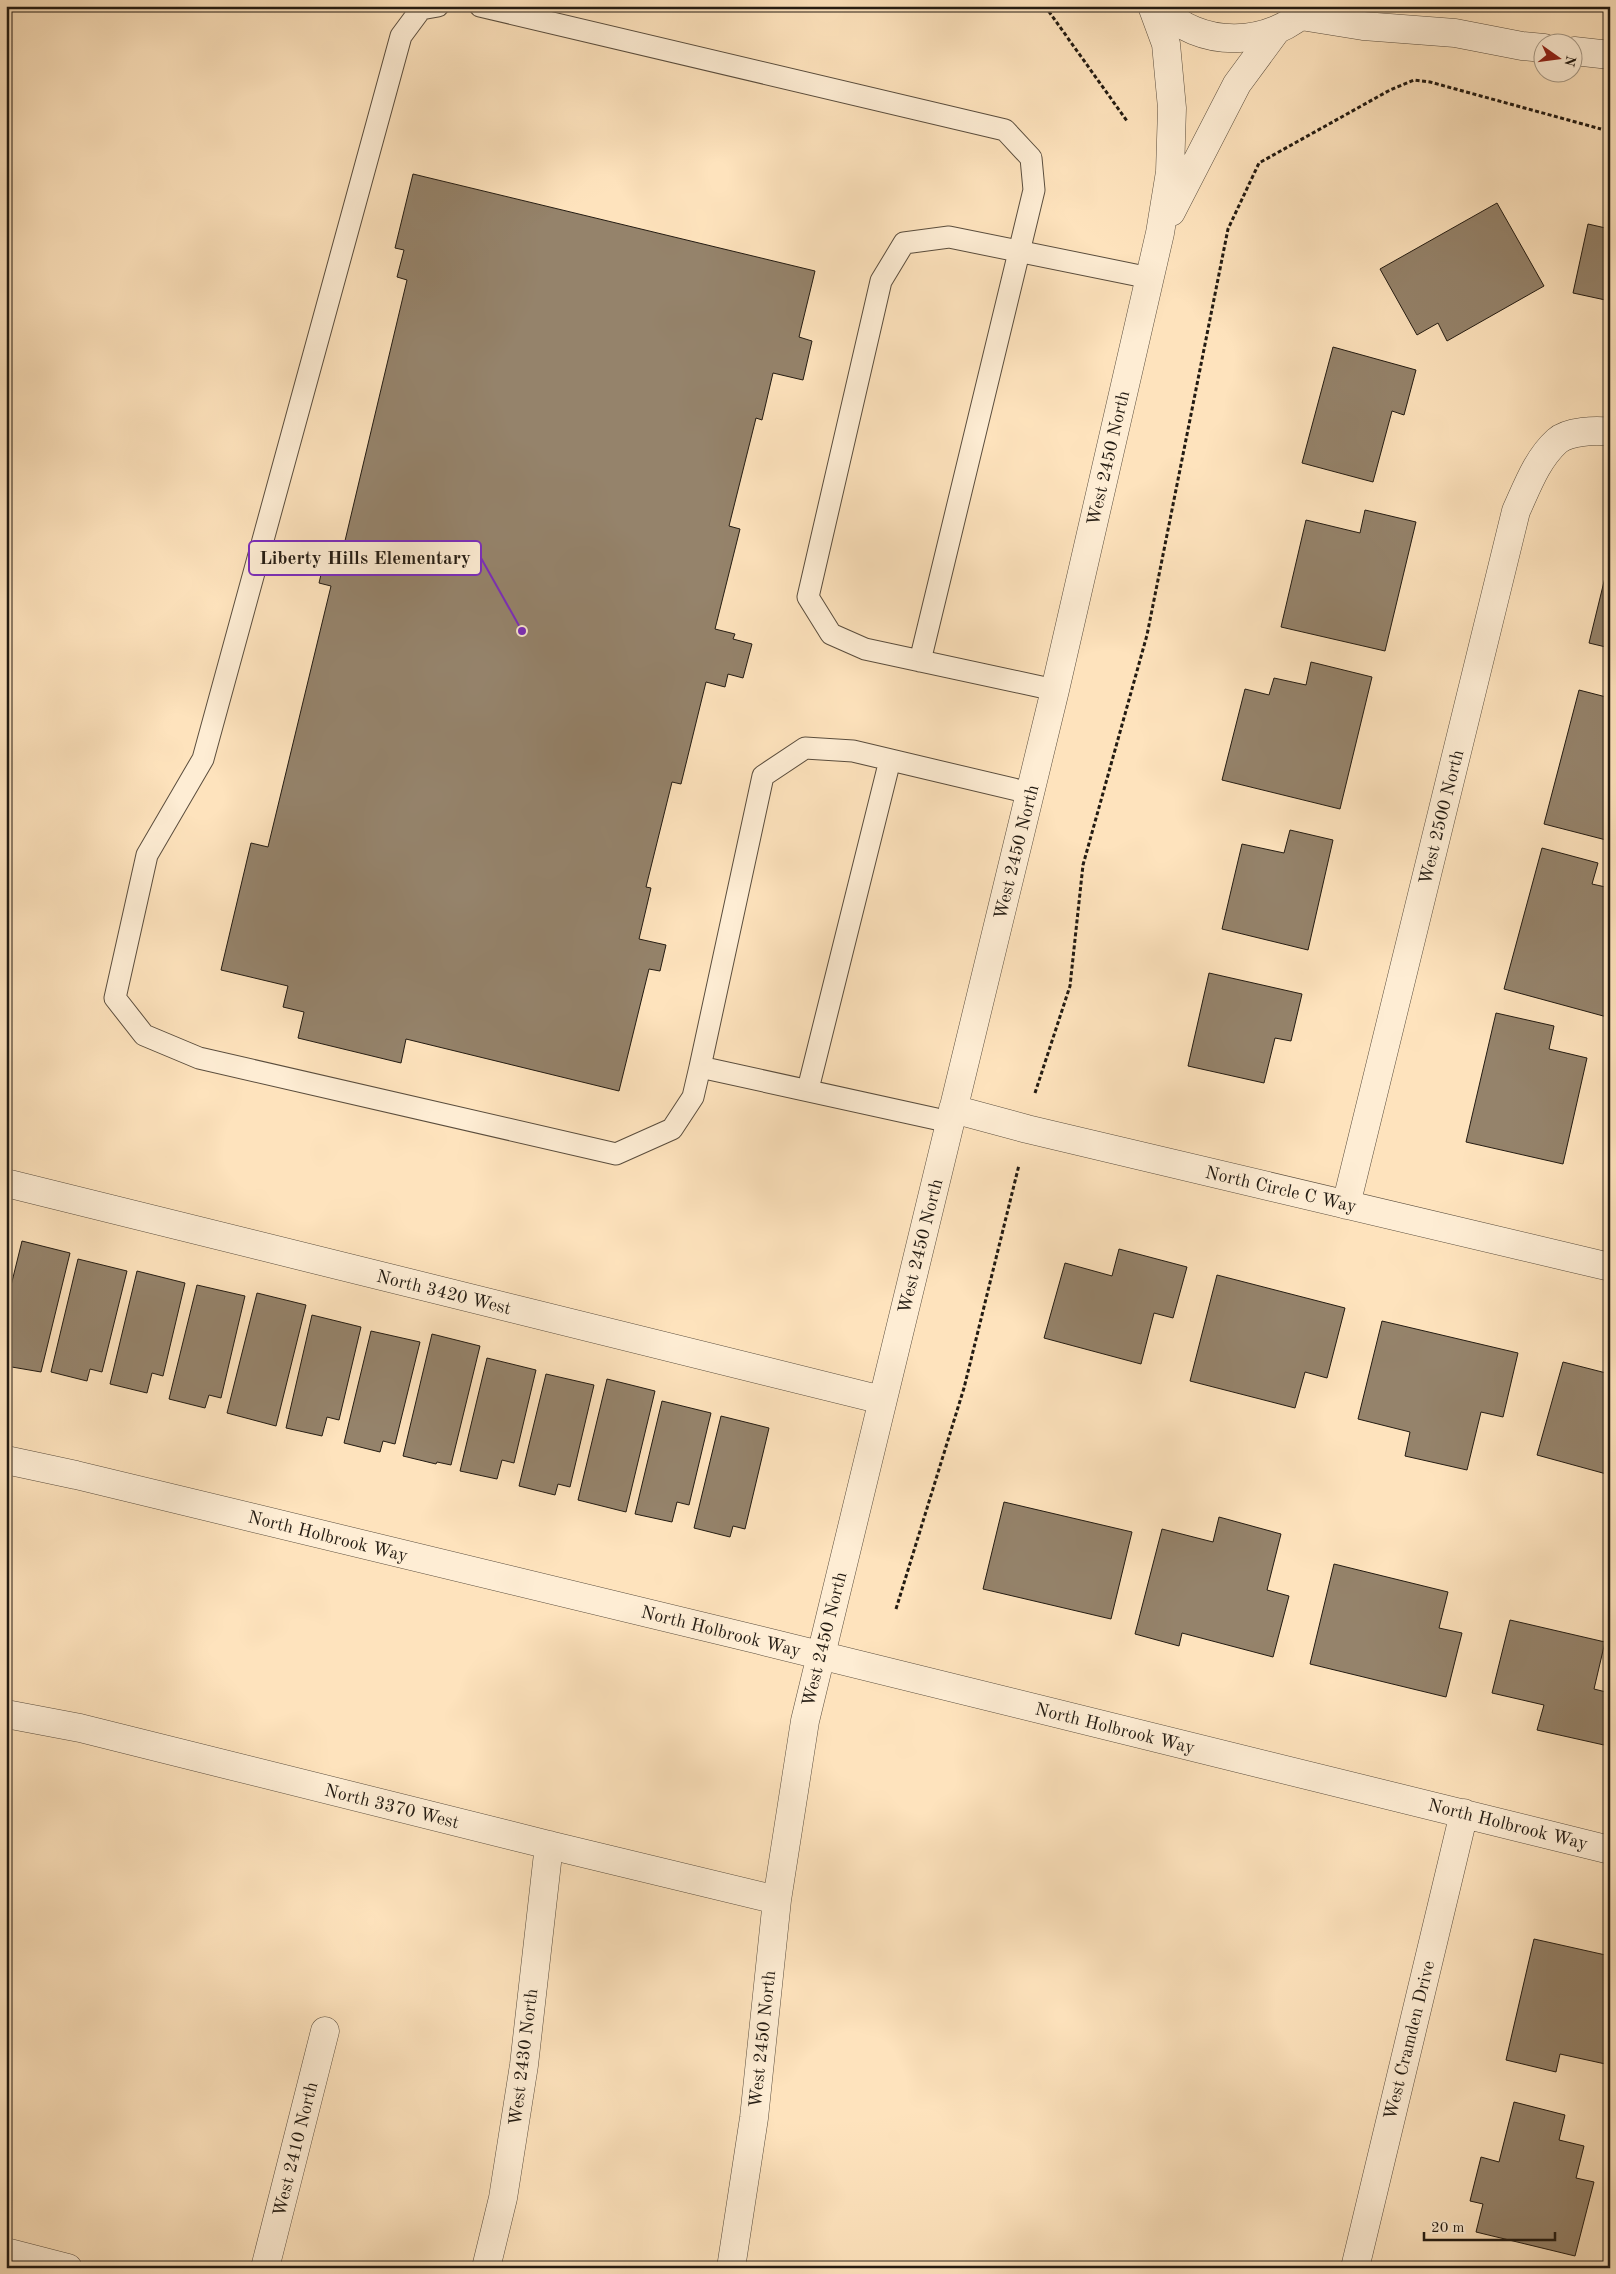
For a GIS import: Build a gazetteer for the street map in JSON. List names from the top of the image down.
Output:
{
  "streets": {
    "street": [
      "West 2450 North",
      "West 2500 North",
      "North Circle C Way",
      "North 3420 West",
      "North Holbrook Way",
      "North 3370 West",
      "West Cramden Drive",
      "West 2430 North",
      "West 2410 North"
    ]
  },
  "crossings": [
    ["West 2450 North", "North Circle C Way"],
    ["West 2450 North", "North 3420 West"],
    ["West 2450 North", "North Holbrook Way"],
    ["West 2450 North", "North 3370 West"],
    ["West 2500 North", "North Circle C Way"],
    ["North Holbrook Way", "West Cramden Drive"],
    ["North 3370 West", "West 2430 North"]
  ],
  "places": ["Liberty Hills Elementary"],
  "scale_bar": "20 m",
  "north": "right"
}
